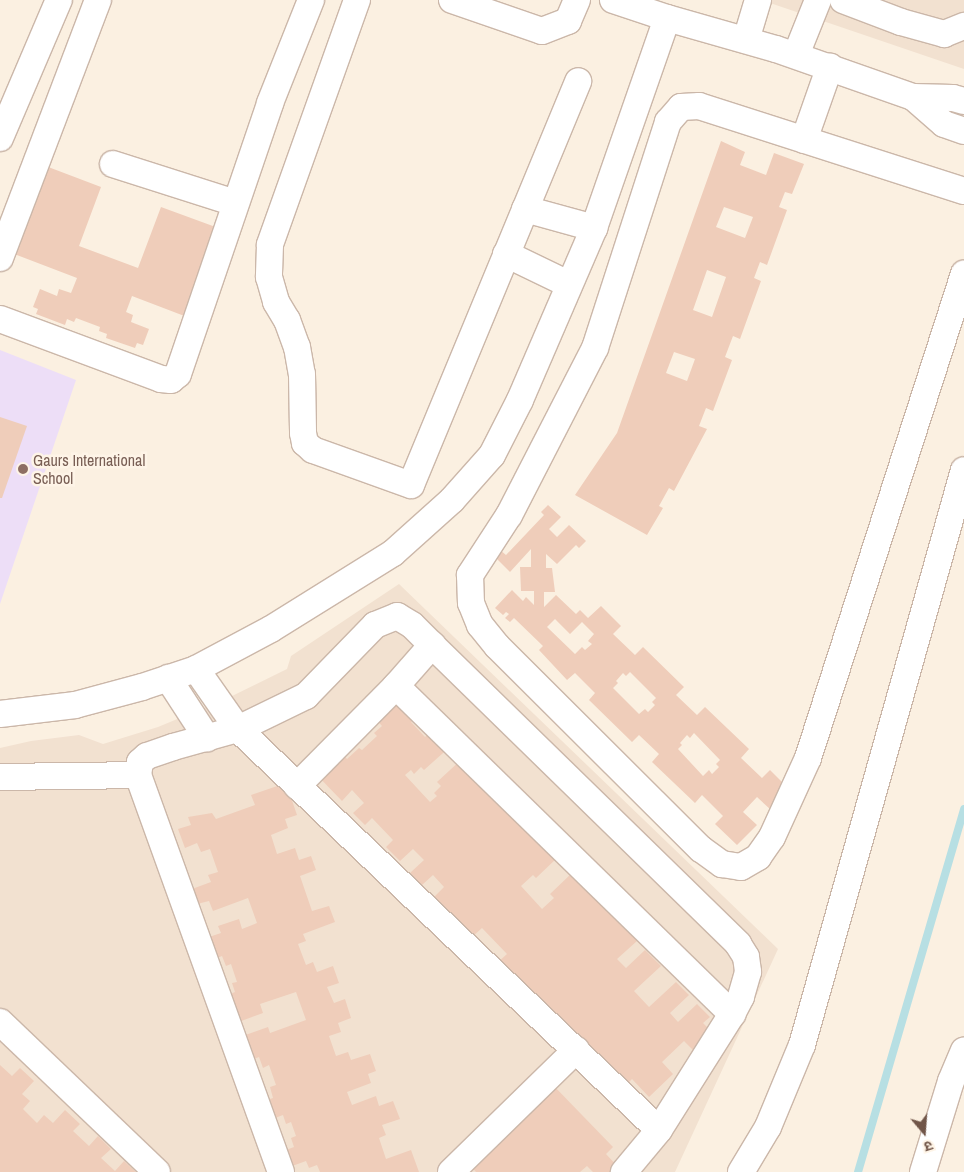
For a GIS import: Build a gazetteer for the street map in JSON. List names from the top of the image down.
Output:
{
  "places": ["Gaurs International School"],
  "north": "bottom"
}
